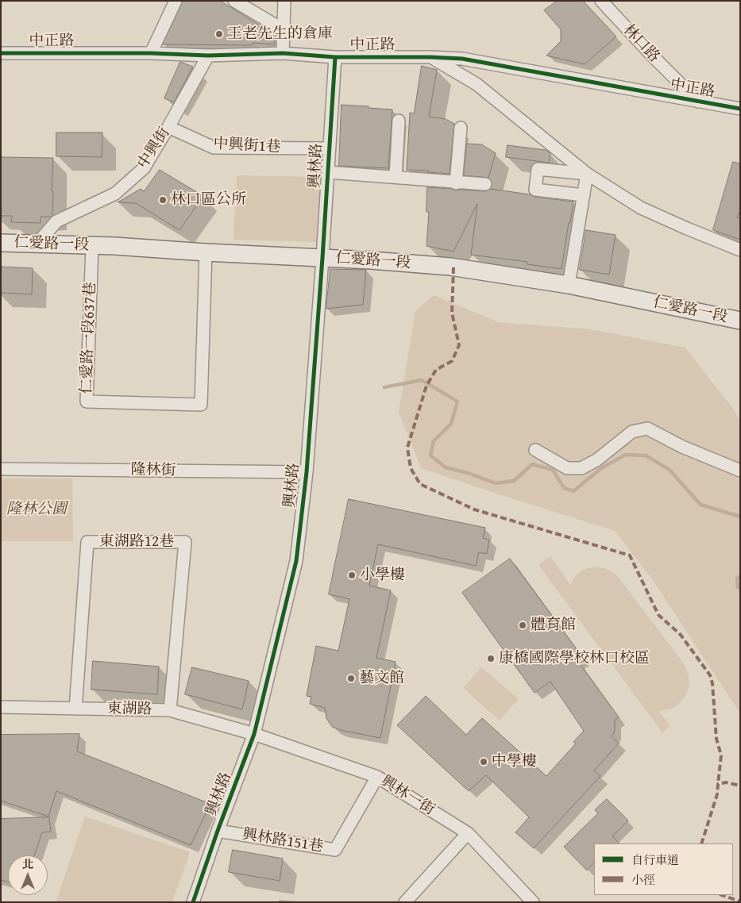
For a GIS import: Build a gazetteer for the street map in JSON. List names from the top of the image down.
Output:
{
  "streets": {
    "main road": ["仁愛路一段"],
    "street": [
      "中正路",
      "林口路",
      "中興街1巷",
      "中興街",
      "興林路",
      "仁愛路一段637巷",
      "隆林街",
      "東湖路12巷",
      "東湖路",
      "興林一街",
      "興林路151巷"
    ]
  },
  "crossings": [
    ["中正路", "林口路"],
    ["中正路", "中興街"],
    ["中正路", "興林路"],
    ["中興街1巷", "中興街"],
    ["中興街1巷", "興林路"],
    ["中興街", "仁愛路一段"],
    ["興林路", "仁愛路一段"],
    ["興林路", "隆林街"],
    ["興林路", "東湖路"],
    ["興林路", "興林一街"],
    ["興林路", "興林路151巷"],
    ["仁愛路一段", "仁愛路一段637巷"],
    ["東湖路12巷", "東湖路"],
    ["東湖路", "興林一街"],
    ["興林一街", "興林路151巷"]
  ],
  "parks": ["隆林公園"],
  "places": [
    "王老先生的倉庫",
    "林口區公所",
    "小學樓",
    "體育館",
    "康橋國際學校林口校區",
    "藝文館",
    "中學樓"
  ],
  "legend": ["自行車道", "小徑"],
  "north": "top"
}
